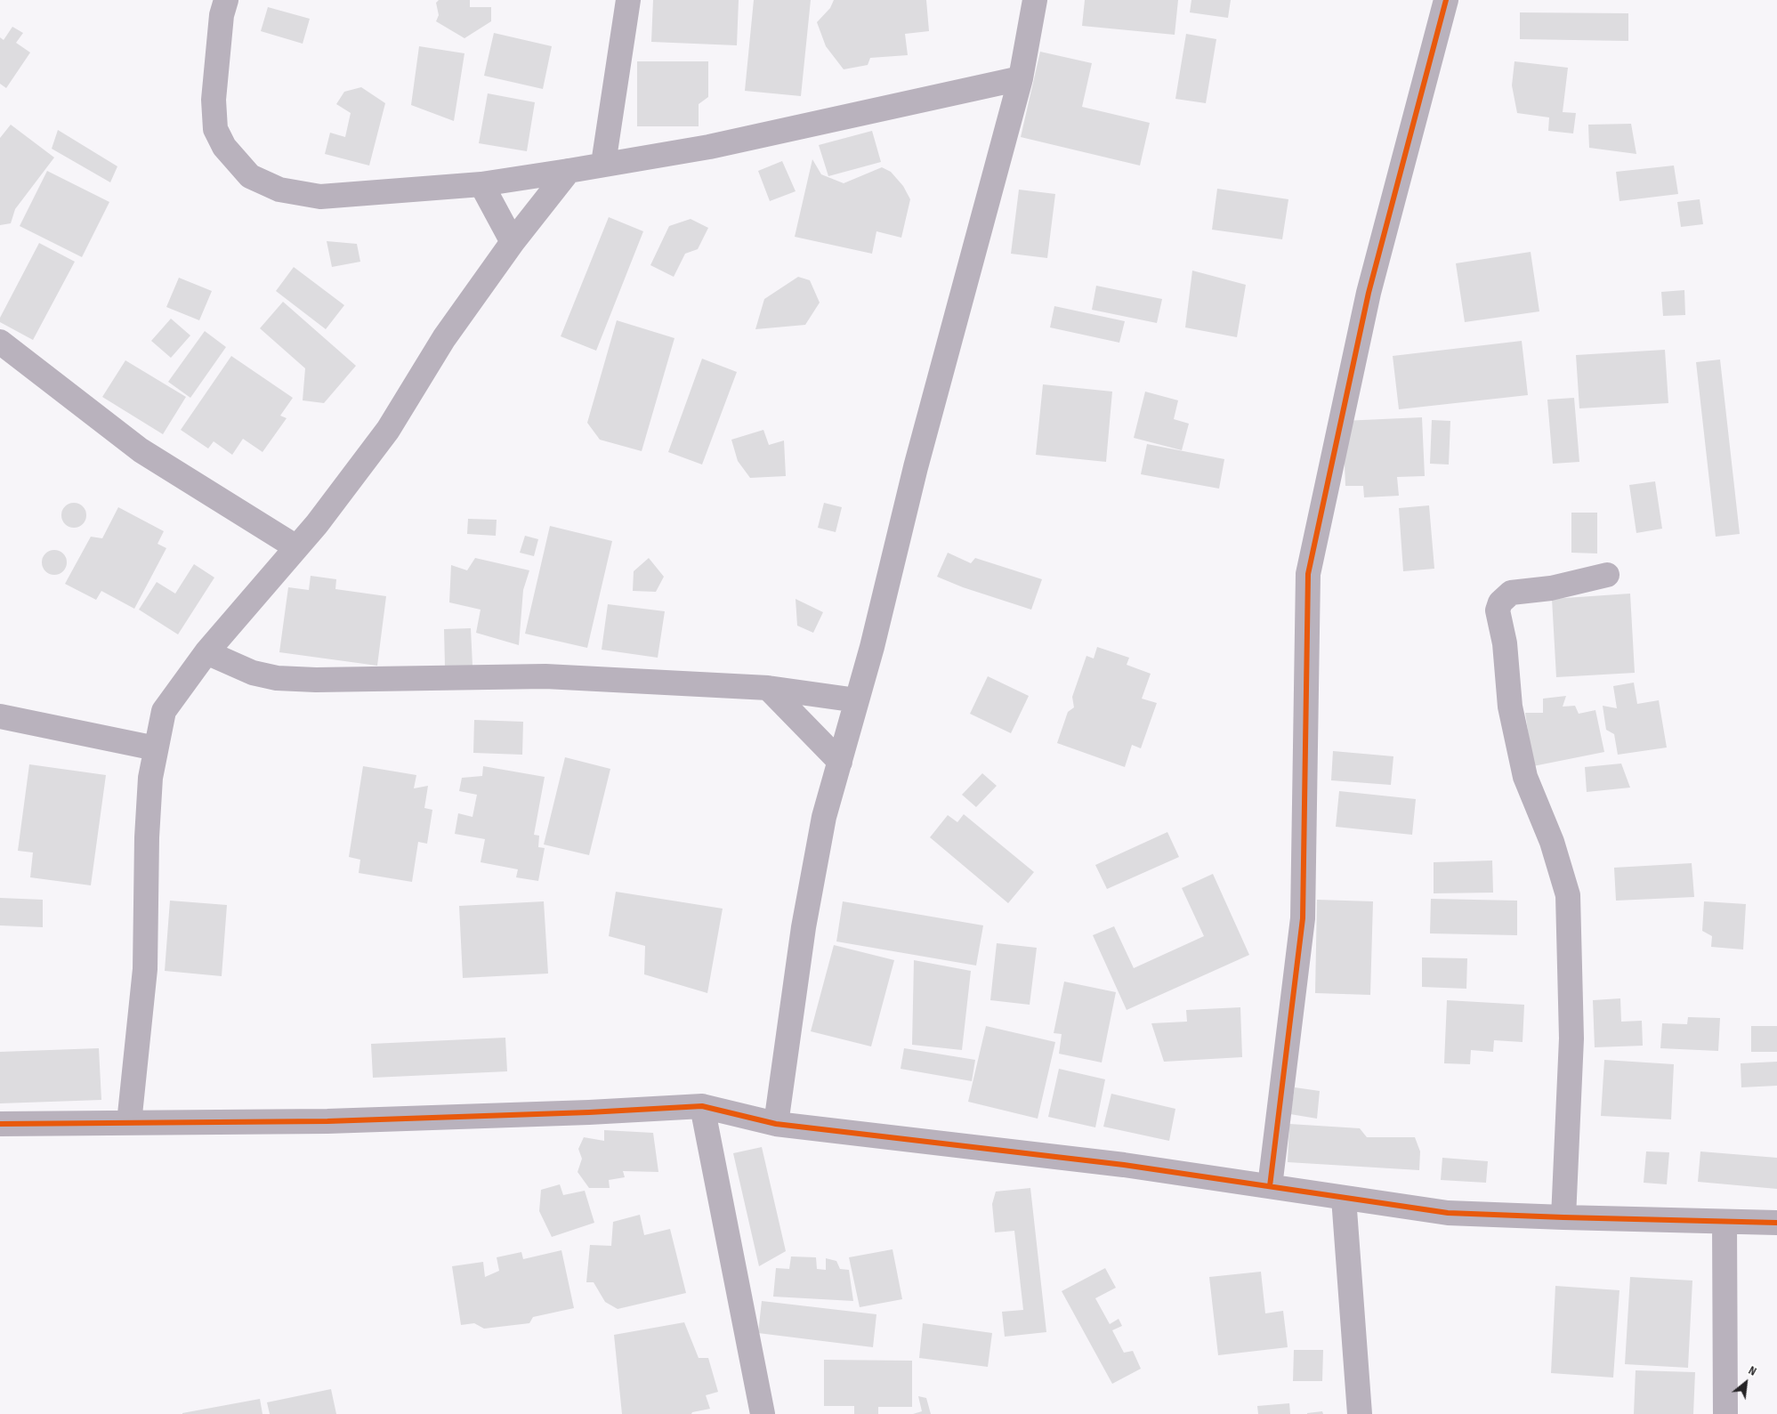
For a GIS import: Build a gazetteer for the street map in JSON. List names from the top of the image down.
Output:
{
  "north": "top right"
}
